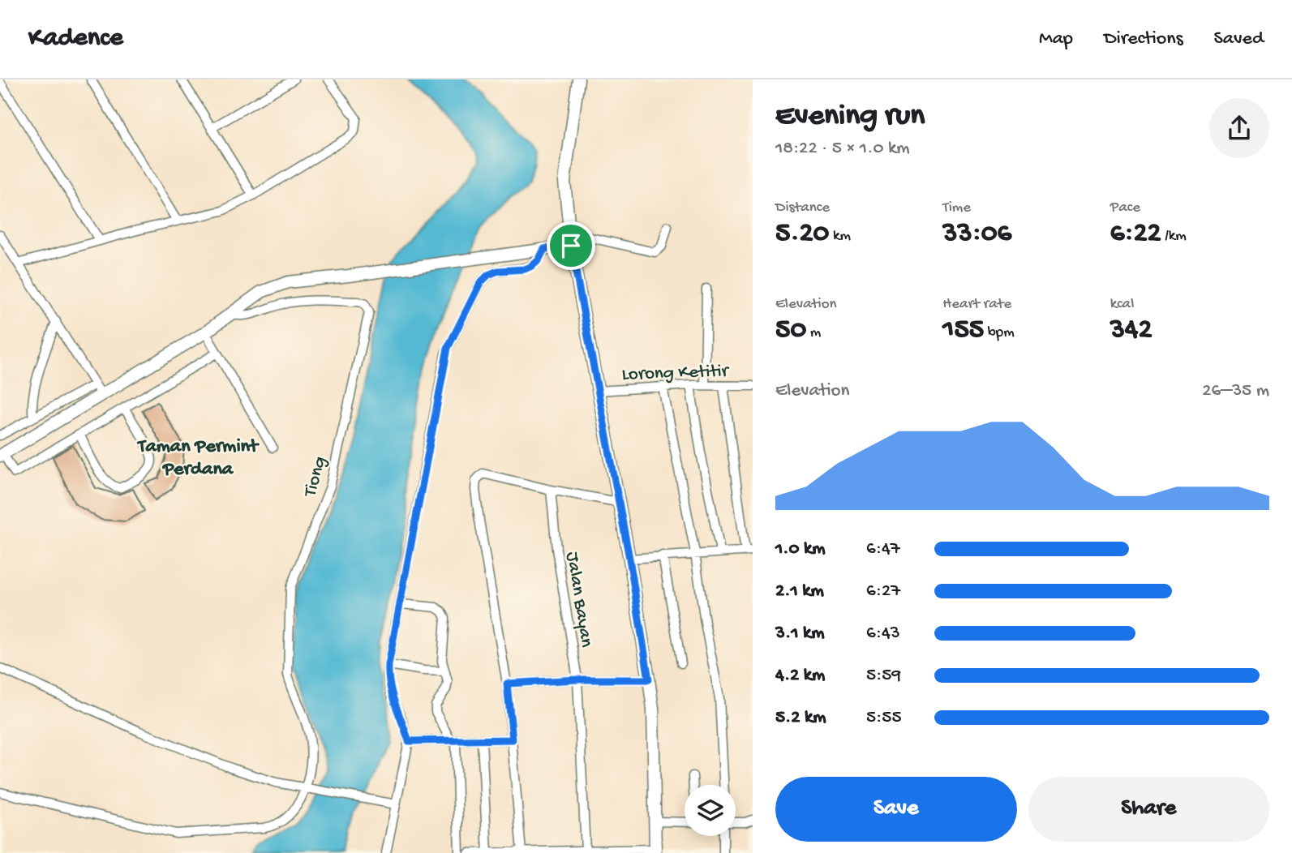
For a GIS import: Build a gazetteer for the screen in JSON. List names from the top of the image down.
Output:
{
  "streets": {
    "street": ["Lorong Ketitir", "Tiong", "Jalan Bayan"]
  },
  "districts": ["Taman Permint Perdana"],
  "page": {
    "header": "Kadence",
    "nav": ["Map", "Directions", "Saved"],
    "heading": ["Evening run", "18:22 · 5 × 1.0 km"],
    "stats": [
      ["Distance", "5.20 km"],
      ["Time", "33:06"],
      ["Pace", "6:22 /km"],
      ["Elevation", "50 m"],
      ["Heart rate", "155 bpm"],
      ["kcal", "342"]
    ],
    "chart": ["Elevation", "26–35 m"],
    "list": [
      {
        "name": "1.0 km",
        "note": "6:47"
      },
      {
        "name": "2.1 km",
        "note": "6:27"
      },
      {
        "name": "3.1 km",
        "note": "6:43"
      },
      {
        "name": "4.2 km",
        "note": "5:59"
      },
      {
        "name": "5.2 km",
        "note": "5:55"
      }
    ],
    "buttons": ["Save", "Share"]
  }
}
